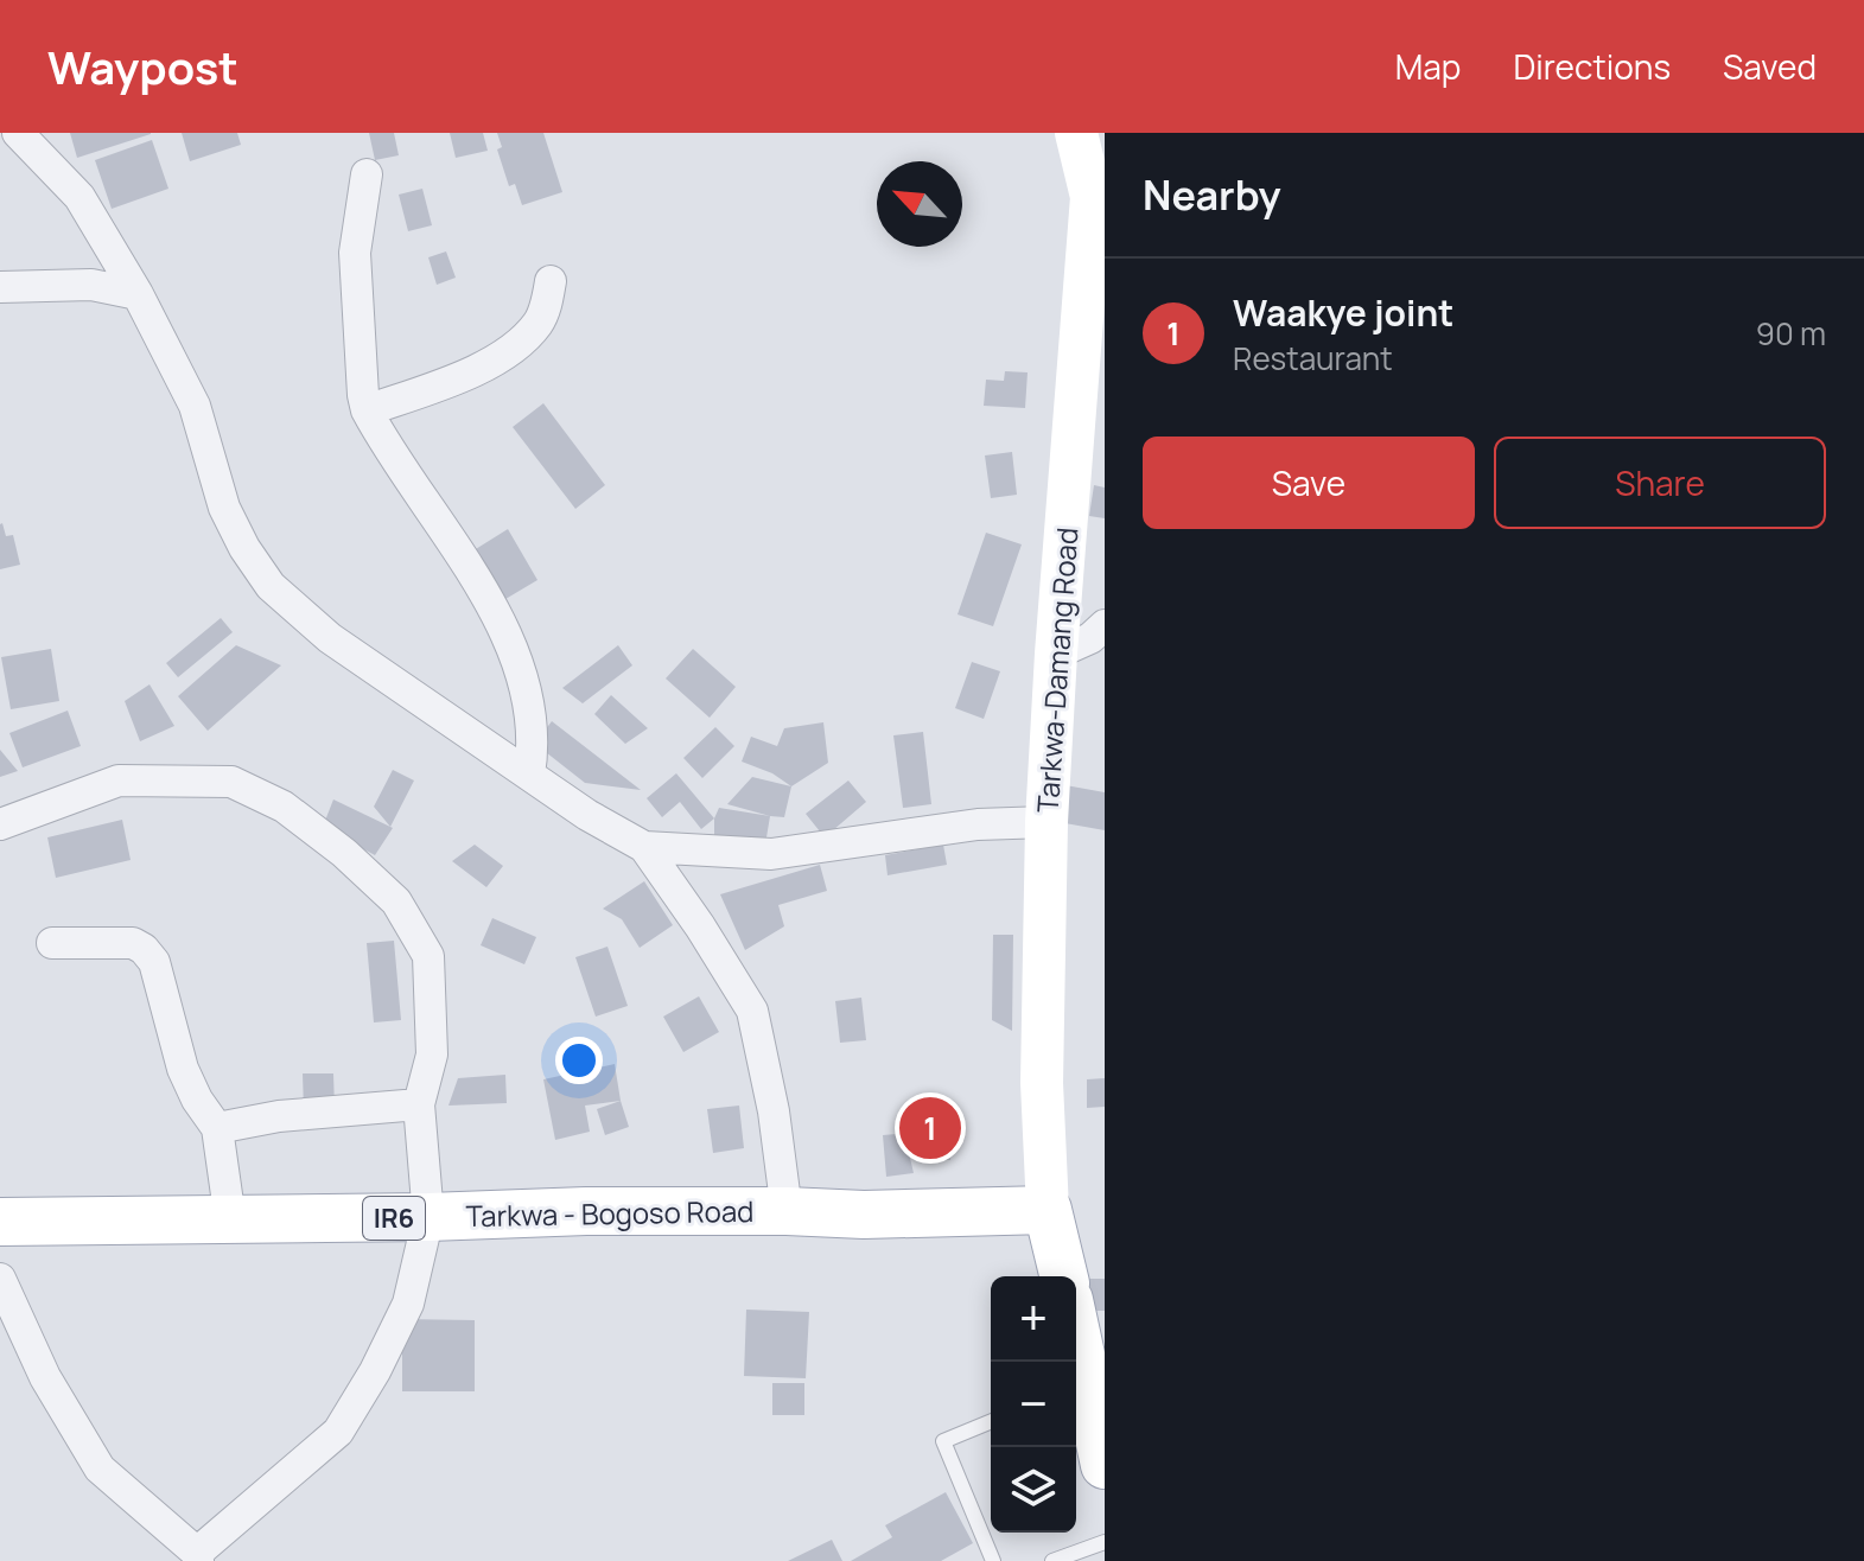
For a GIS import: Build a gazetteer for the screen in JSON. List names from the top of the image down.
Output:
{
  "streets": {
    "main road": ["Tarkwa-Damang Road", "Tarkwa - Bogoso Road", "IR6"]
  },
  "crossings": [
    ["Tarkwa-Damang Road", "Tarkwa - Bogoso Road"]
  ],
  "north": "top left",
  "page": {
    "header": "Waypost",
    "nav": ["Map", "Directions", "Saved"],
    "heading": "Nearby",
    "list": [
      {
        "mark": "1",
        "name": "Waakye joint",
        "note": "Restaurant",
        "value": "90 m"
      }
    ],
    "buttons": ["Save", "Share"],
    "pins": "1",
    "map_buttons": ["+", "−"]
  }
}
